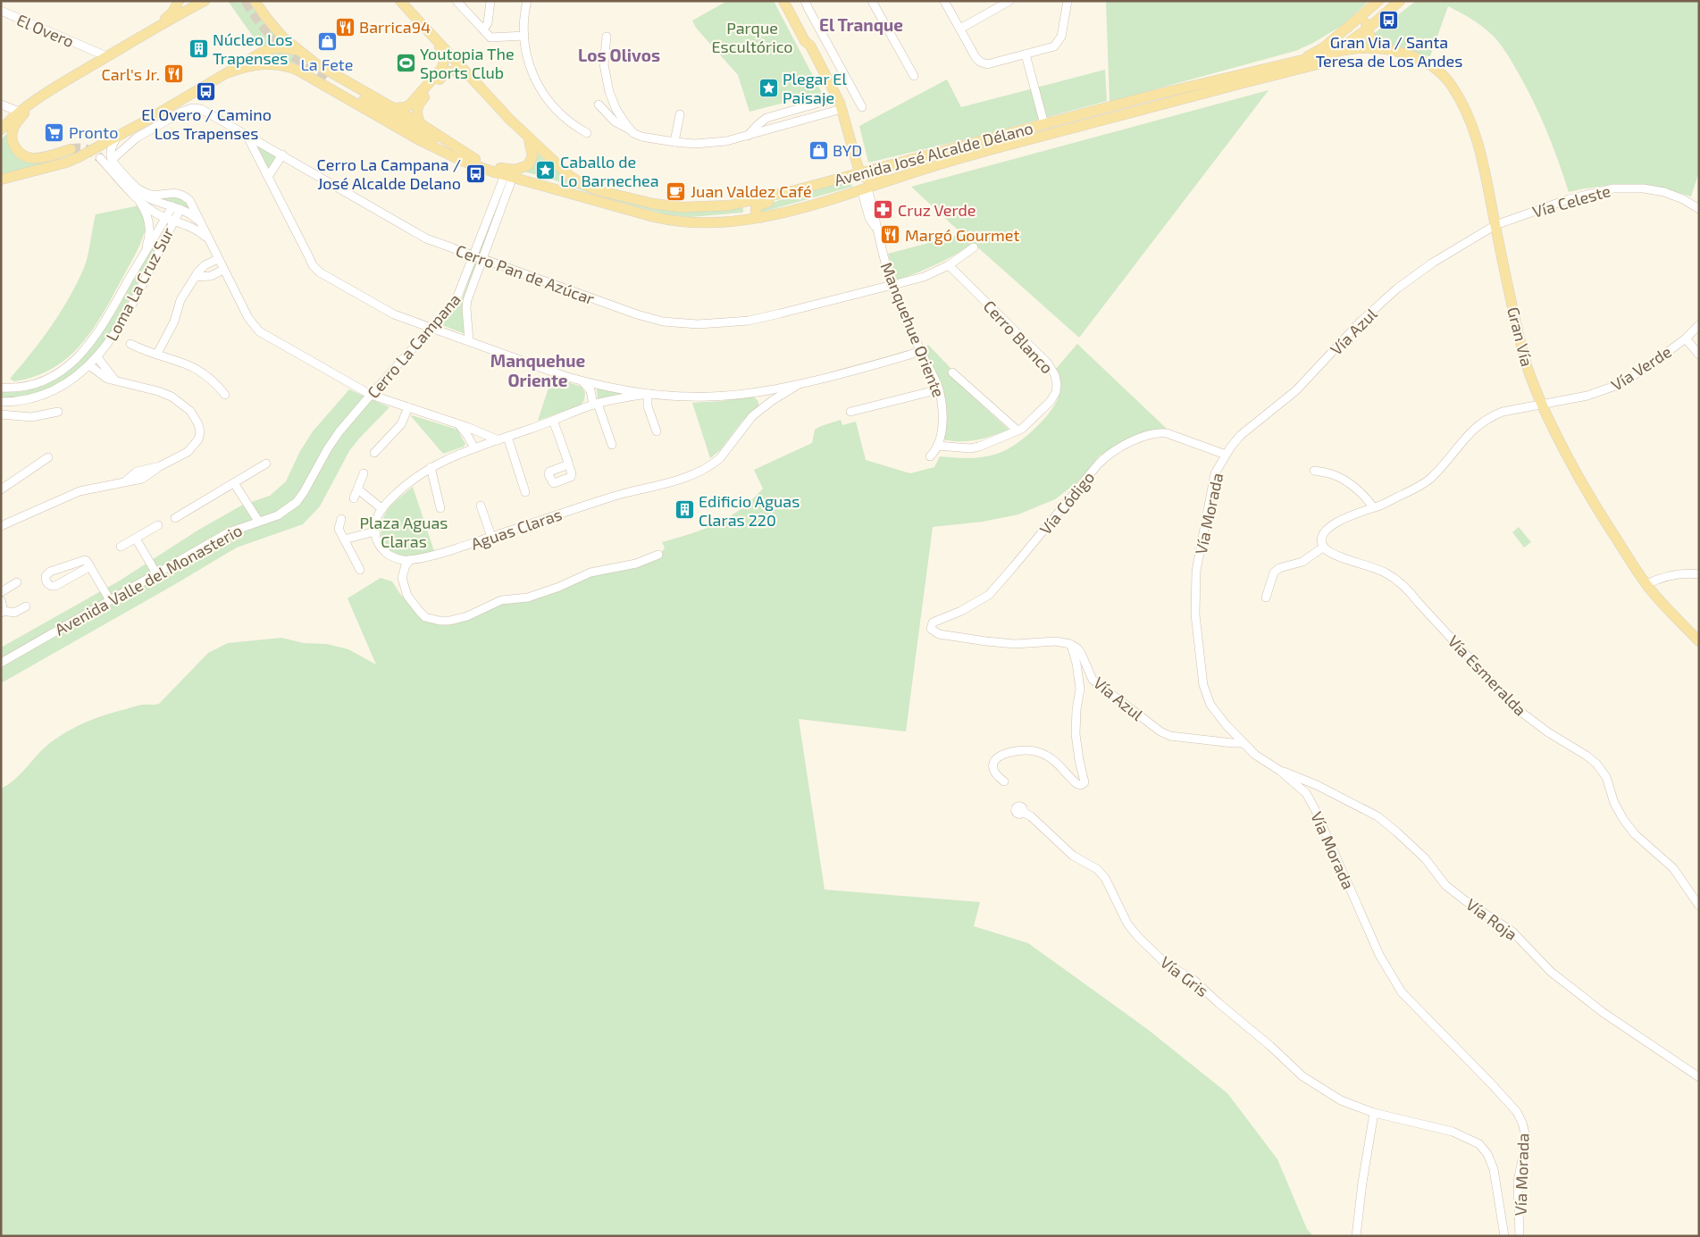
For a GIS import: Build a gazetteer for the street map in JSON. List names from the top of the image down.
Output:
{
  "streets": {
    "main road": ["Avenida José Alcalde Délano", "Gran Vía"],
    "street": [
      "El Overo",
      "Vía Celeste",
      "Cerro Pan de Azúcar",
      "Loma La Cruz Sur",
      "Manquehue Oriente",
      "Vía Azul",
      "Cerro Blanco",
      "Cerro La Campana",
      "Vía Verde",
      "Vía Código",
      "Vía Morada",
      "Aguas Claras",
      "Avenida Valle del Monasterio",
      "Vía Esmeralda",
      "Vía Roja",
      "Vía Gris"
    ]
  },
  "crossings": [
    ["Avenida José Alcalde Délano", "Manquehue Oriente"],
    ["Avenida José Alcalde Délano", "Gran Vía"],
    ["Avenida José Alcalde Délano", "Cerro La Campana"],
    ["Vía Celeste", "Vía Azul"],
    ["Vía Celeste", "Gran Vía"],
    ["Cerro Pan de Azúcar", "Manquehue Oriente"],
    ["Cerro Pan de Azúcar", "Cerro Blanco"],
    ["Cerro Pan de Azúcar", "Cerro La Campana"],
    ["Manquehue Oriente", "Cerro Blanco"],
    ["Vía Azul", "Gran Vía"],
    ["Vía Azul", "Vía Código"],
    ["Vía Azul", "Vía Morada"],
    ["Gran Vía", "Vía Verde"],
    ["Cerro La Campana", "Avenida Valle del Monasterio"],
    ["Vía Código", "Vía Morada"],
    ["Vía Morada", "Vía Roja"]
  ],
  "districts": ["El Tranque", "Los Olivos", "Manquehue Oriente"],
  "parks": ["Parque Escultórico", "Plaza Aguas Claras"],
  "places": {
    "bus stop": ["Gran Via / Santa Teresa de Los Andes", "El Overo / Camino Los Trapenses", "Cerro La Campana / José Alcalde Delano"],
    "restaurant": ["Barrica94", "Carl's Jr.", "Margó Gourmet"],
    "shop": ["La Fete", "BYD"],
    "building": ["Núcleo Los Trapenses", "Edificio Aguas Claras 220"],
    "sports": ["Youtopia The Sports Club"],
    "place": ["Plegar El Paisaje", "Caballo de Lo Barnechea"],
    "supermarket": ["Pronto"],
    "cafe": ["Juan Valdez Café"],
    "pharmacy": ["Cruz Verde"]
  }
}
